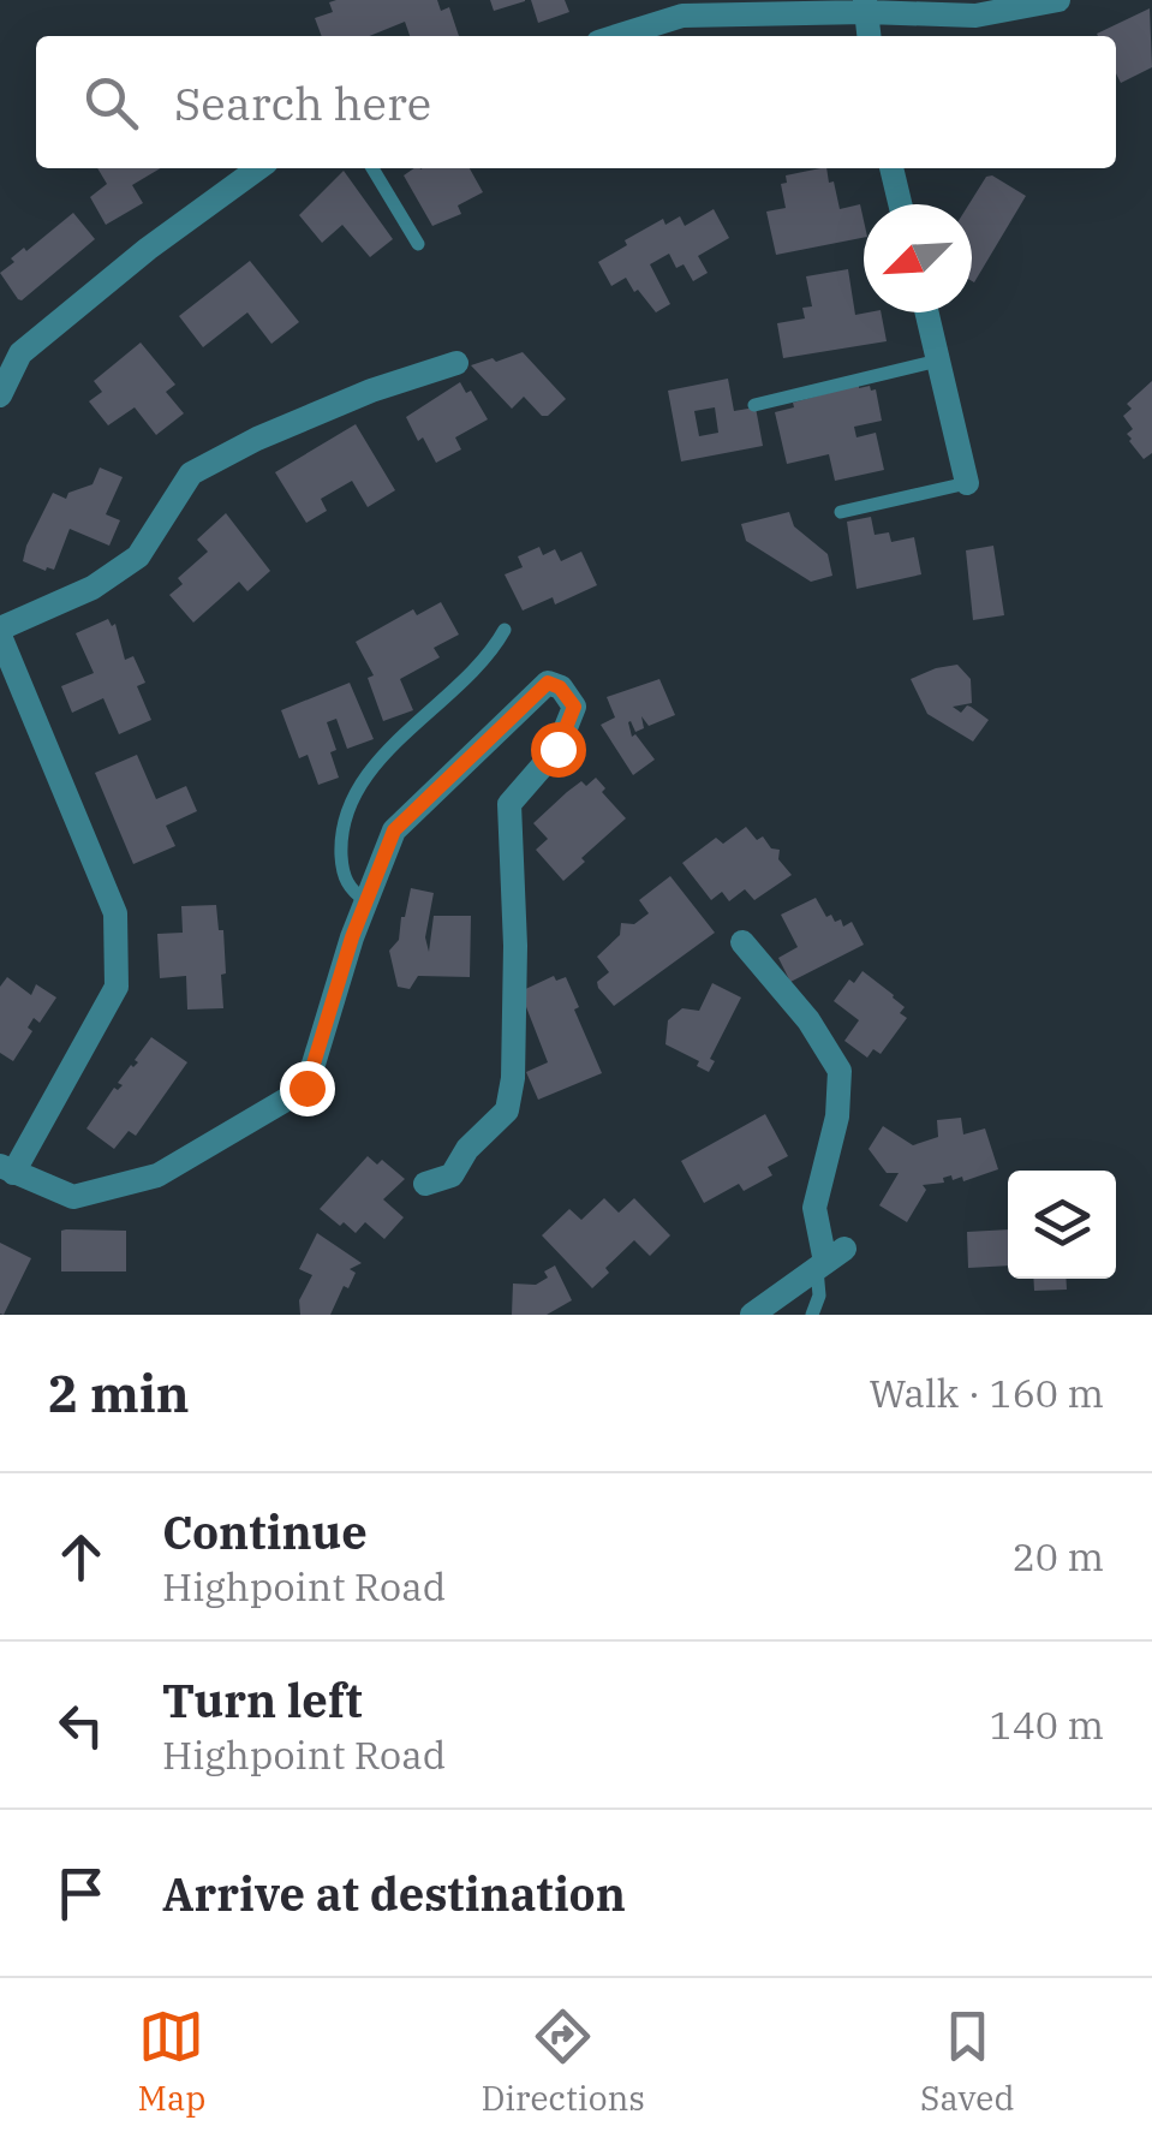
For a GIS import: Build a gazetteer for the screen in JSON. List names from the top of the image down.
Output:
{
  "north": "bottom left",
  "page": {
    "search": "Search here",
    "heading": ["2 min", "Walk · 160 m"],
    "list": [
      ["Continue", "Highpoint Road", "20 m"],
      ["Turn left", "Highpoint Road", "140 m"],
      "Arrive at destination"
    ],
    "nav": ["Map", "Directions", "Saved"]
  }
}
